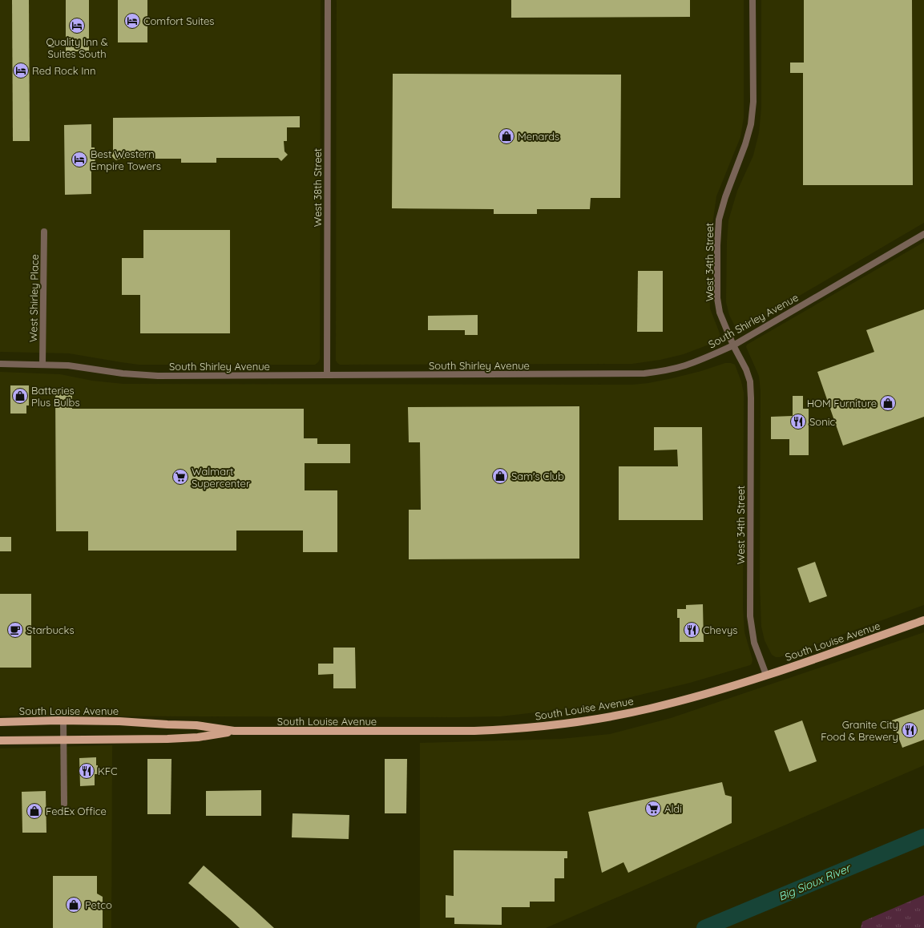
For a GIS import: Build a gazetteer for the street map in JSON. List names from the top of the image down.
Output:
{
  "streets": {
    "main road": ["South Louise Avenue"],
    "street": [
      "West 38th Street",
      "West 34th Street",
      "West Shirley Place",
      "South Shirley Avenue"
    ]
  },
  "crossings": [
    ["West 38th Street", "South Shirley Avenue"],
    ["West 34th Street", "South Shirley Avenue"],
    ["West 34th Street", "South Louise Avenue"],
    ["West Shirley Place", "South Shirley Avenue"]
  ],
  "water": ["Big Sioux River"],
  "places": {
    "hotel": [
      "Comfort Suites",
      "Quality Inn & Suites South",
      "Red Rock Inn",
      "Best Western Empire Towers"
    ],
    "shop": [
      "Menards",
      "Batteries Plus Bulbs",
      "HOM Furniture",
      "Sam's Club",
      "FedEx Office",
      "Petco"
    ],
    "restaurant": [
      "Sonic",
      "Chevys",
      "Granite City Food & Brewery",
      "KFC"
    ],
    "supermarket": ["Walmart Supercenter", "Aldi"],
    "cafe": ["Starbucks"]
  }
}
